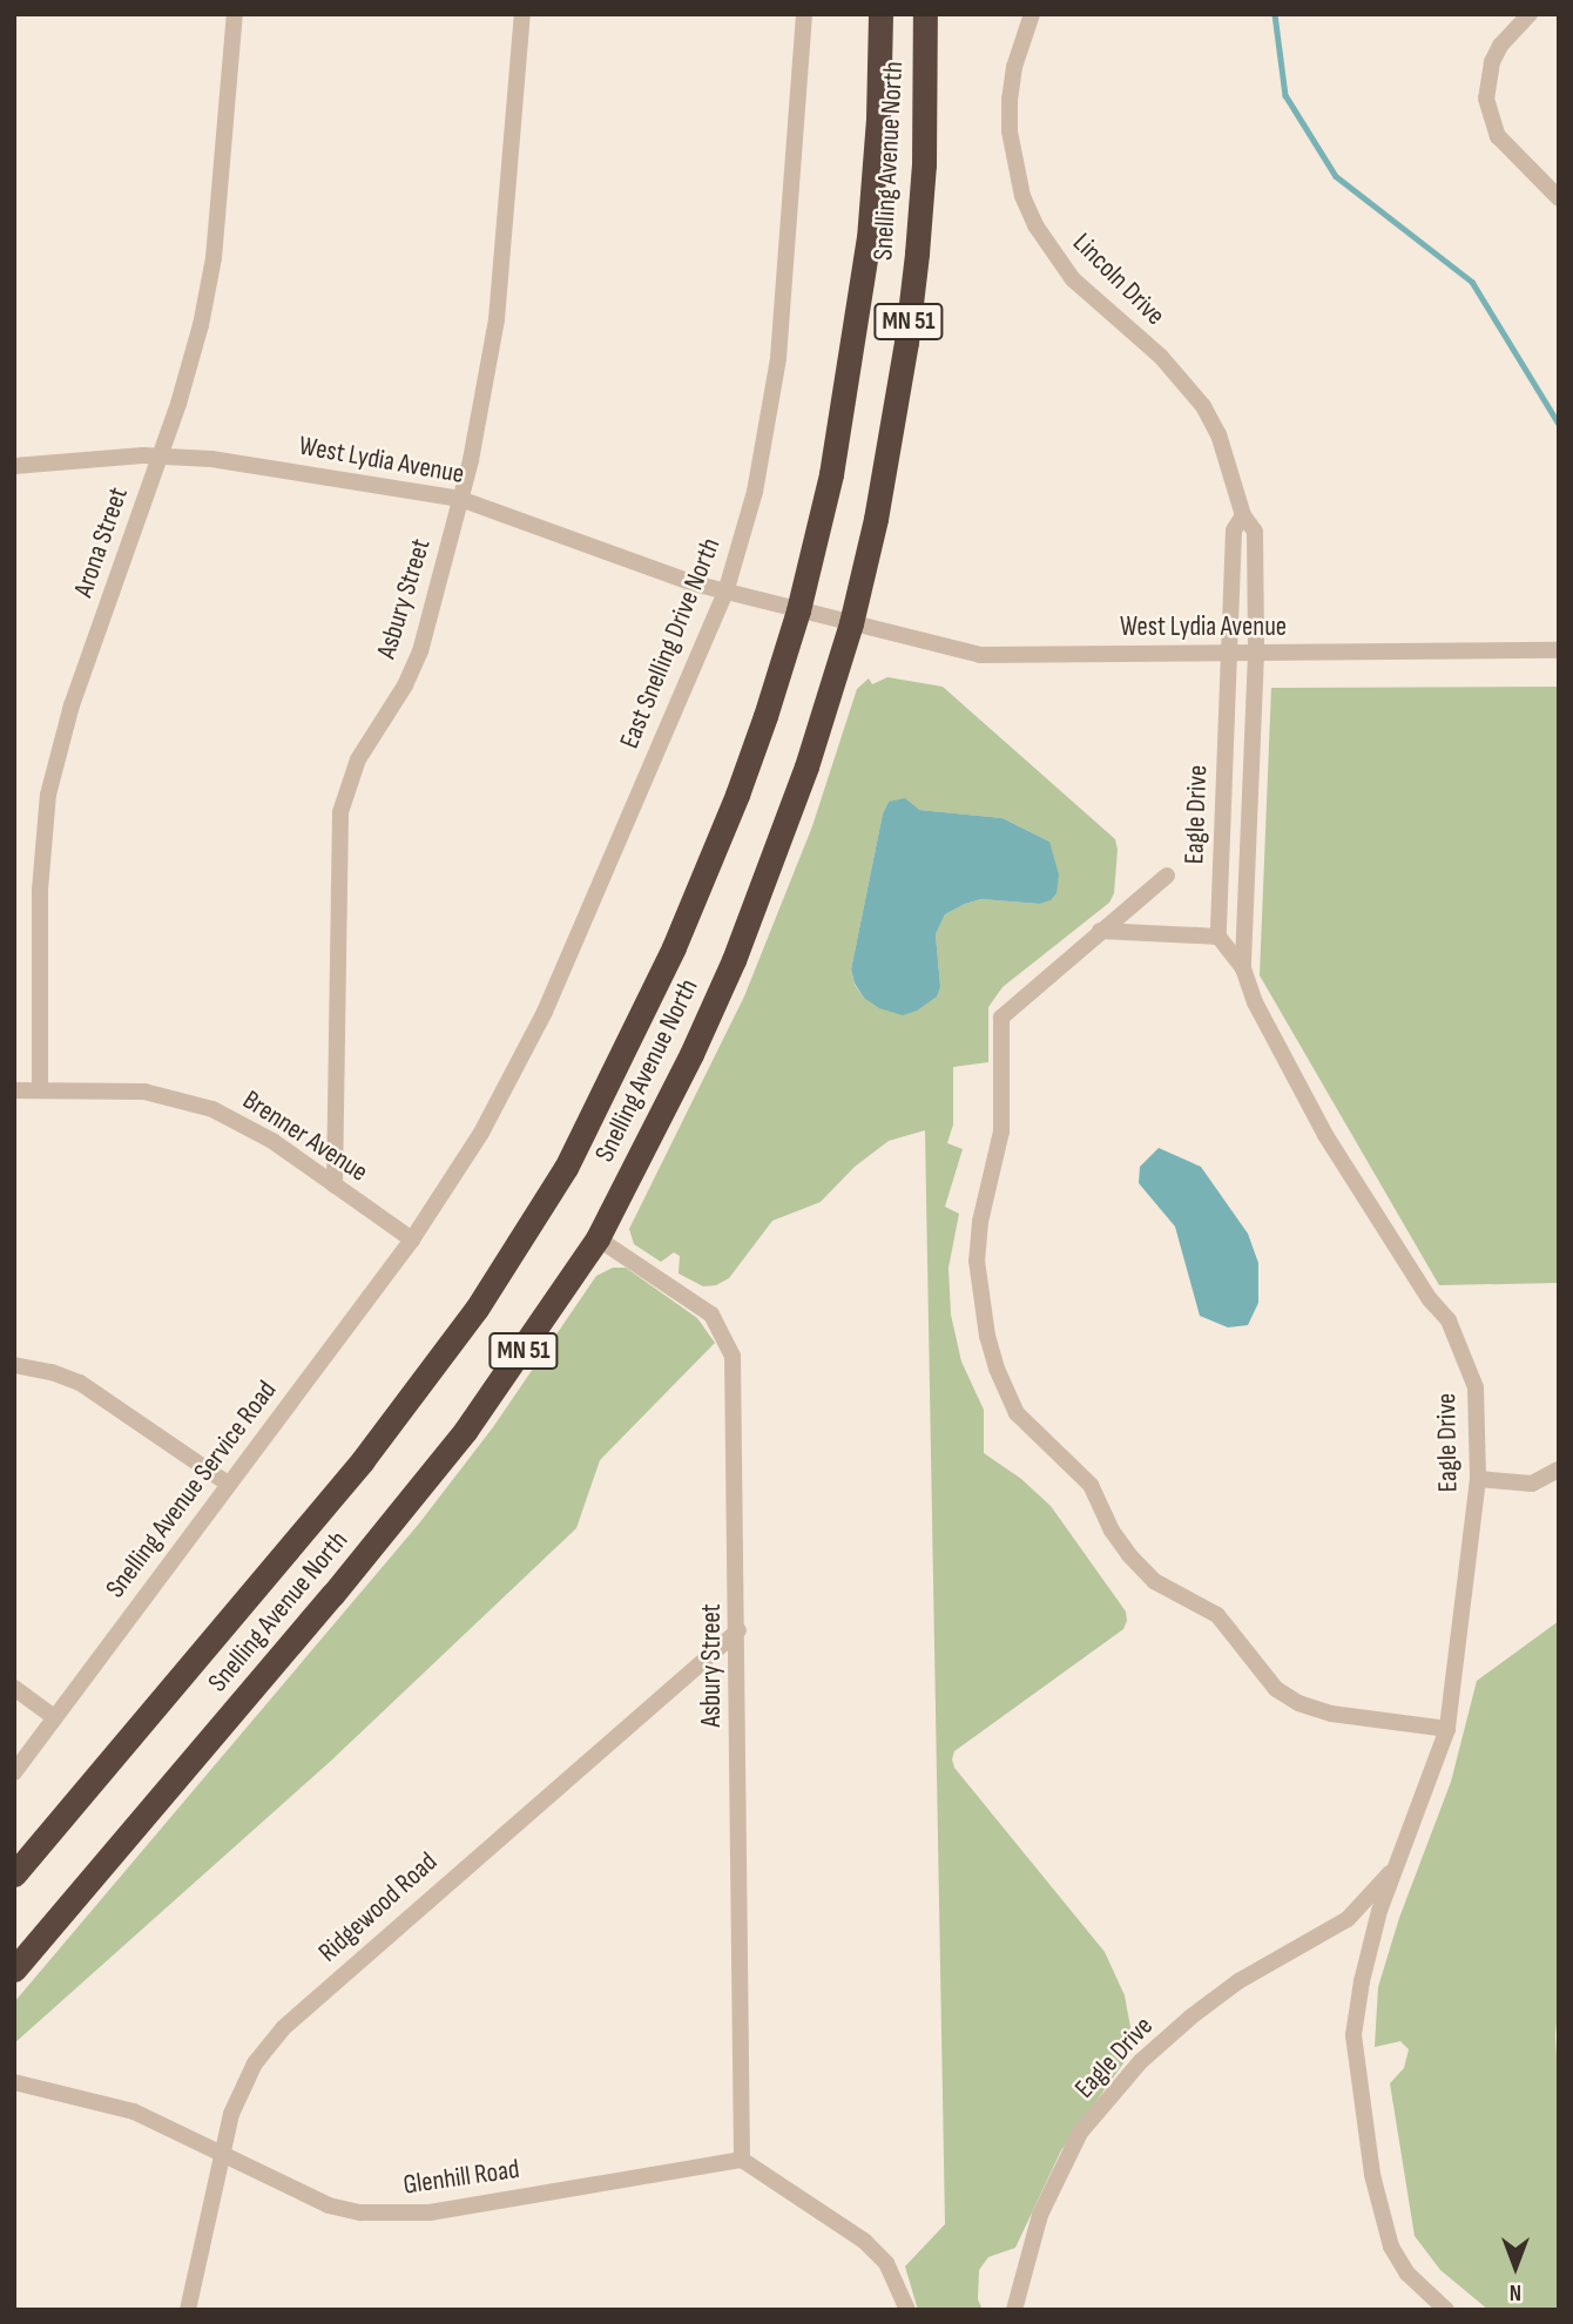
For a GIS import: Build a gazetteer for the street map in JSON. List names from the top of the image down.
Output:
{
  "streets": {
    "highway": ["Snelling Avenue North", "MN 51"],
    "street": [
      "Lincoln Drive",
      "West Lydia Avenue",
      "Arona Street",
      "Asbury Street",
      "East Snelling Drive North",
      "Eagle Drive",
      "Brenner Avenue",
      "Snelling Avenue Service Road",
      "Ridgewood Road",
      "Glenhill Road"
    ]
  },
  "crossings": [
    ["Snelling Avenue North", "West Lydia Avenue"],
    ["Snelling Avenue North", "Asbury Street"],
    ["Lincoln Drive", "West Lydia Avenue"],
    ["Lincoln Drive", "Eagle Drive"],
    ["West Lydia Avenue", "Arona Street"],
    ["West Lydia Avenue", "Asbury Street"],
    ["West Lydia Avenue", "East Snelling Drive North"],
    ["West Lydia Avenue", "Eagle Drive"],
    ["Arona Street", "Brenner Avenue"],
    ["Asbury Street", "Brenner Avenue"],
    ["Asbury Street", "Ridgewood Road"],
    ["Asbury Street", "Glenhill Road"],
    ["East Snelling Drive North", "Brenner Avenue"],
    ["East Snelling Drive North", "Snelling Avenue Service Road"],
    ["Brenner Avenue", "Snelling Avenue Service Road"],
    ["Ridgewood Road", "Glenhill Road"]
  ],
  "north": "bottom"
}
